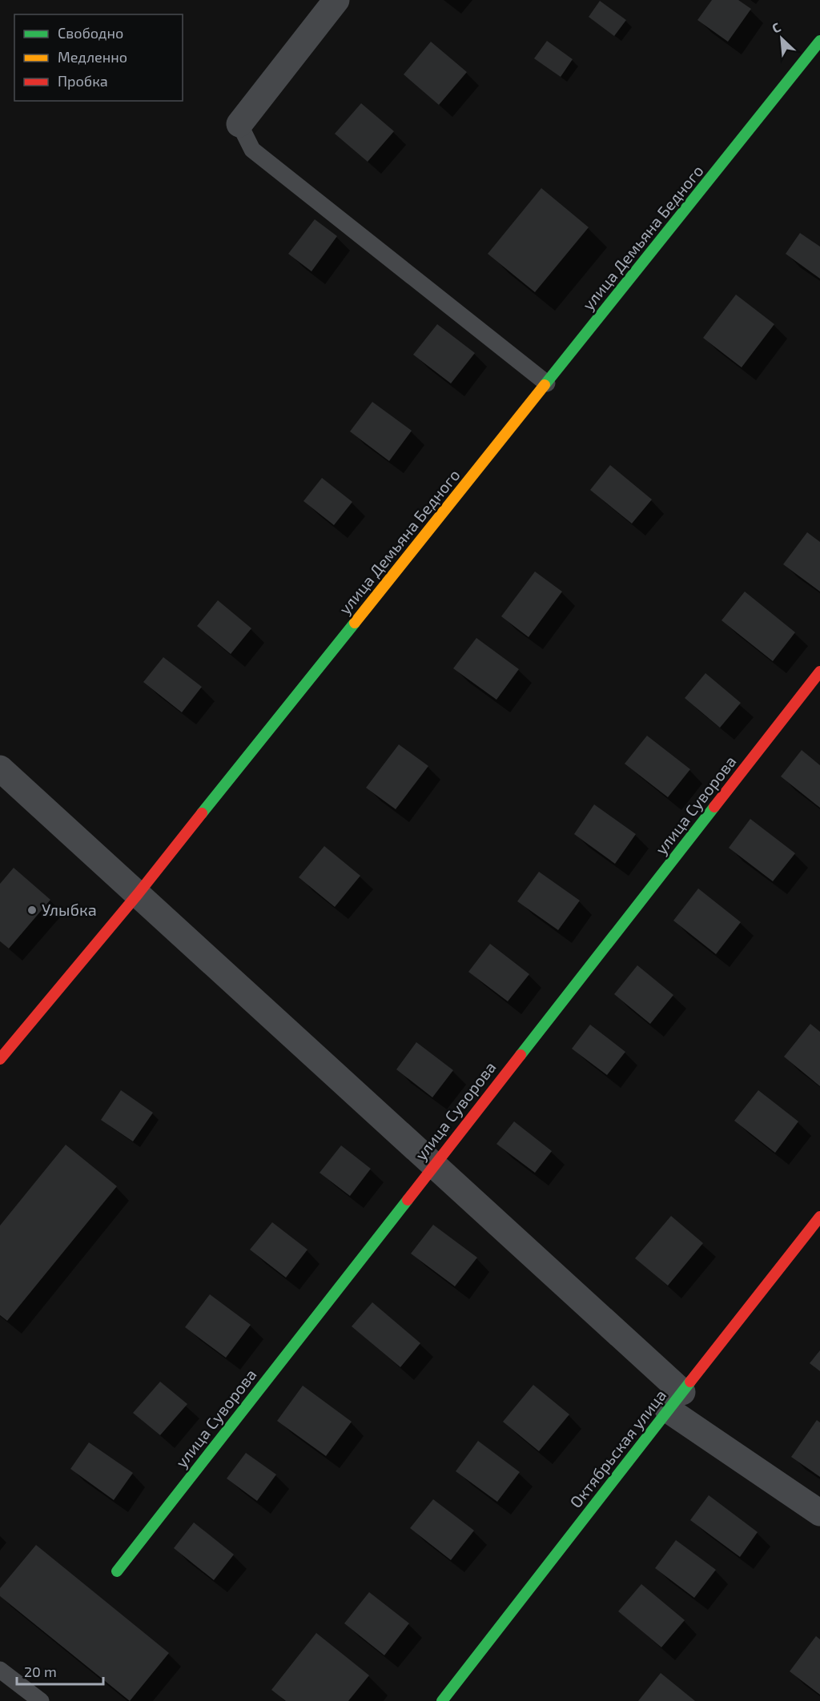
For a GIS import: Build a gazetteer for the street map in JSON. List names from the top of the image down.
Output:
{
  "streets": {
    "street": ["улица Демьяна Бедного", "улица Суворова", "Октябрьская улица"]
  },
  "places": ["Улыбка"],
  "legend": ["Свободно", "Медленно", "Пробка"],
  "scale_bar": "20 m",
  "north": "top left"
}
